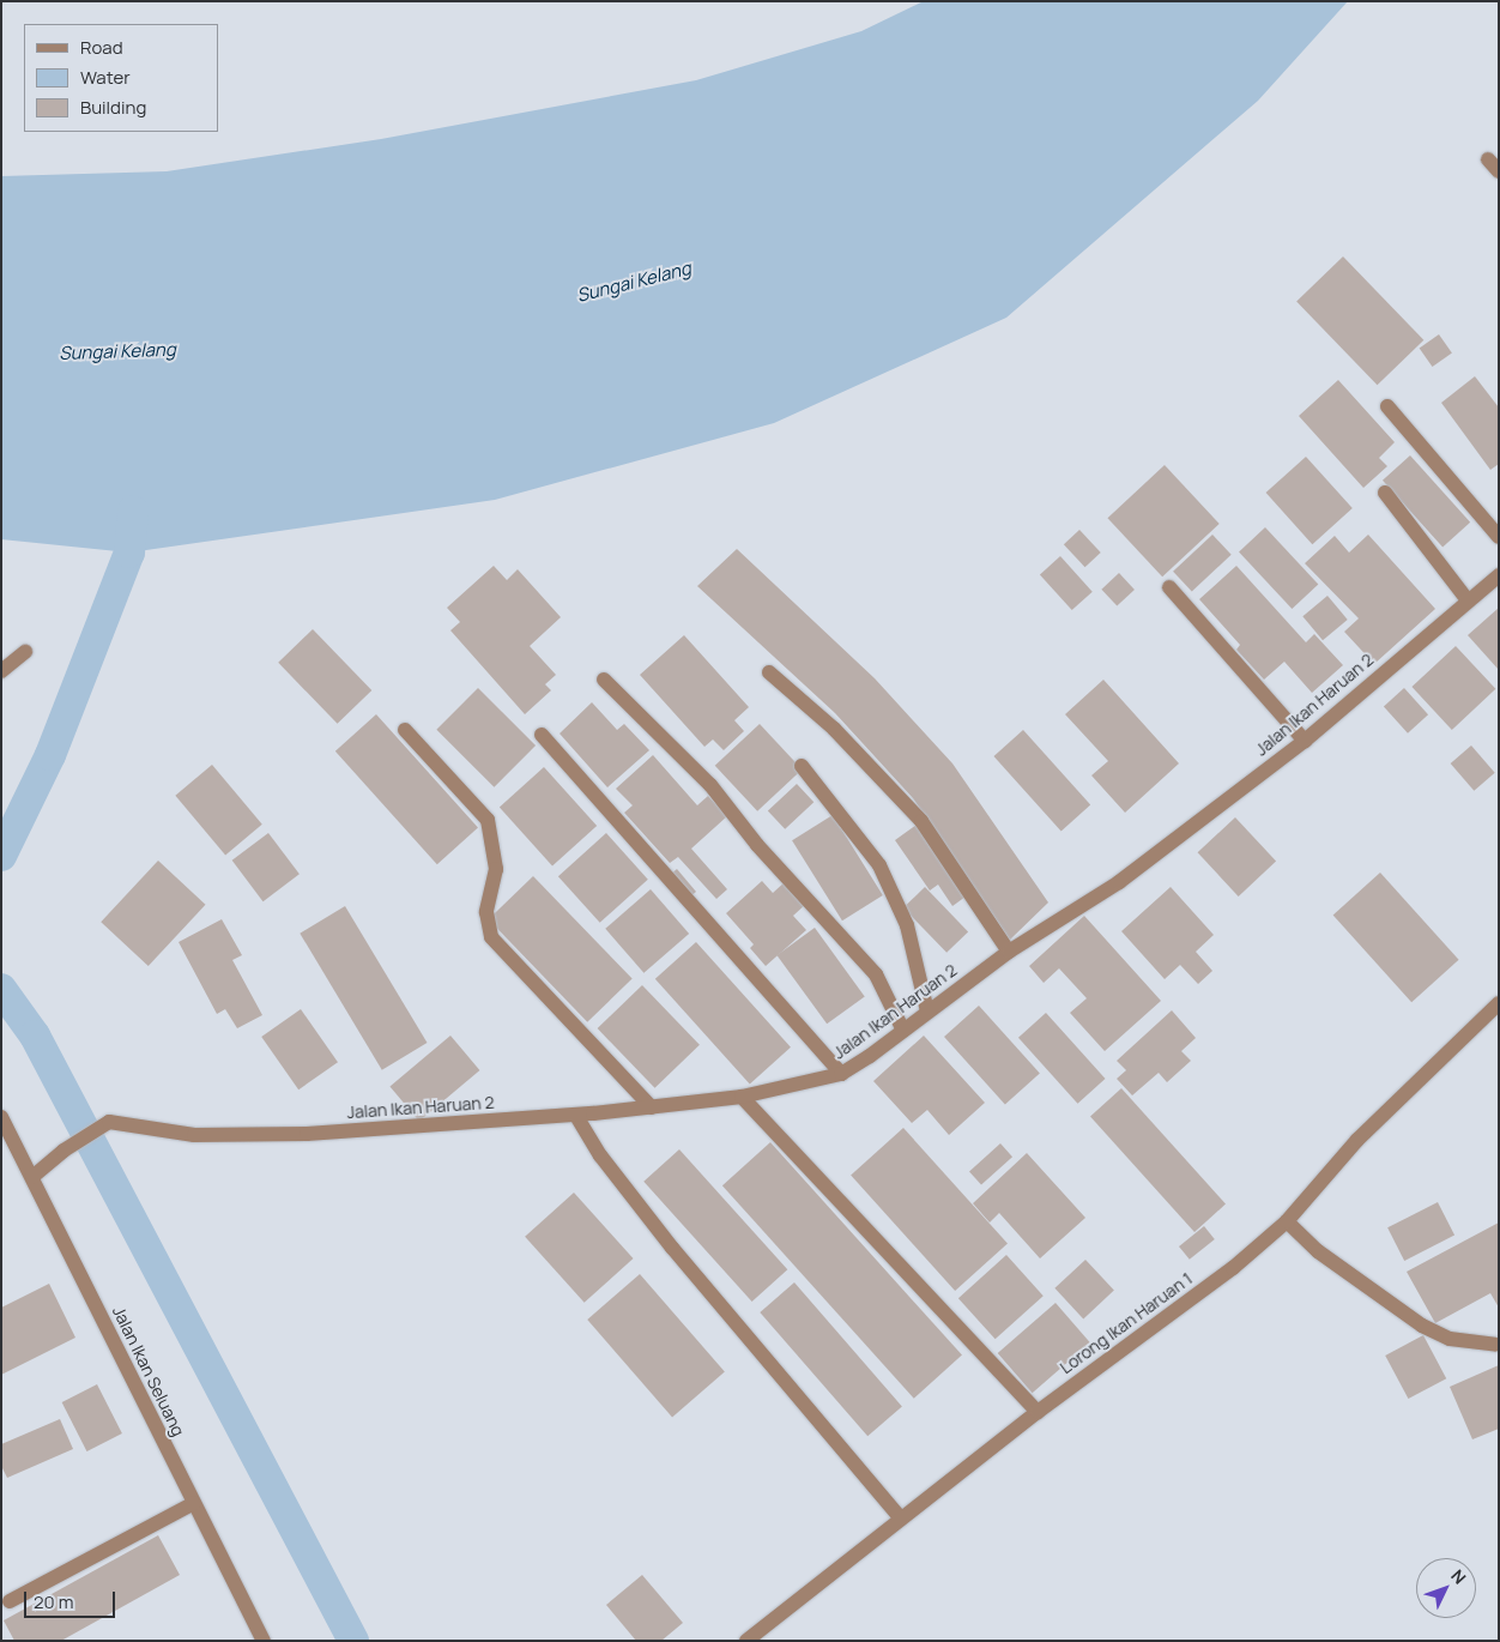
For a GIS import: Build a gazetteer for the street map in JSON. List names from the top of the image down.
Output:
{
  "streets": {
    "street": ["Jalan Ikan Haruan 2", "Lorong Ikan Haruan 1", "Jalan Ikan Seluang"]
  },
  "crossings": [
    ["Jalan Ikan Haruan 2", "Jalan Ikan Seluang"]
  ],
  "water": ["Sungai Kelang"],
  "legend": ["Road", "Water", "Building"],
  "scale_bar": "20 m",
  "north": "top right"
}
